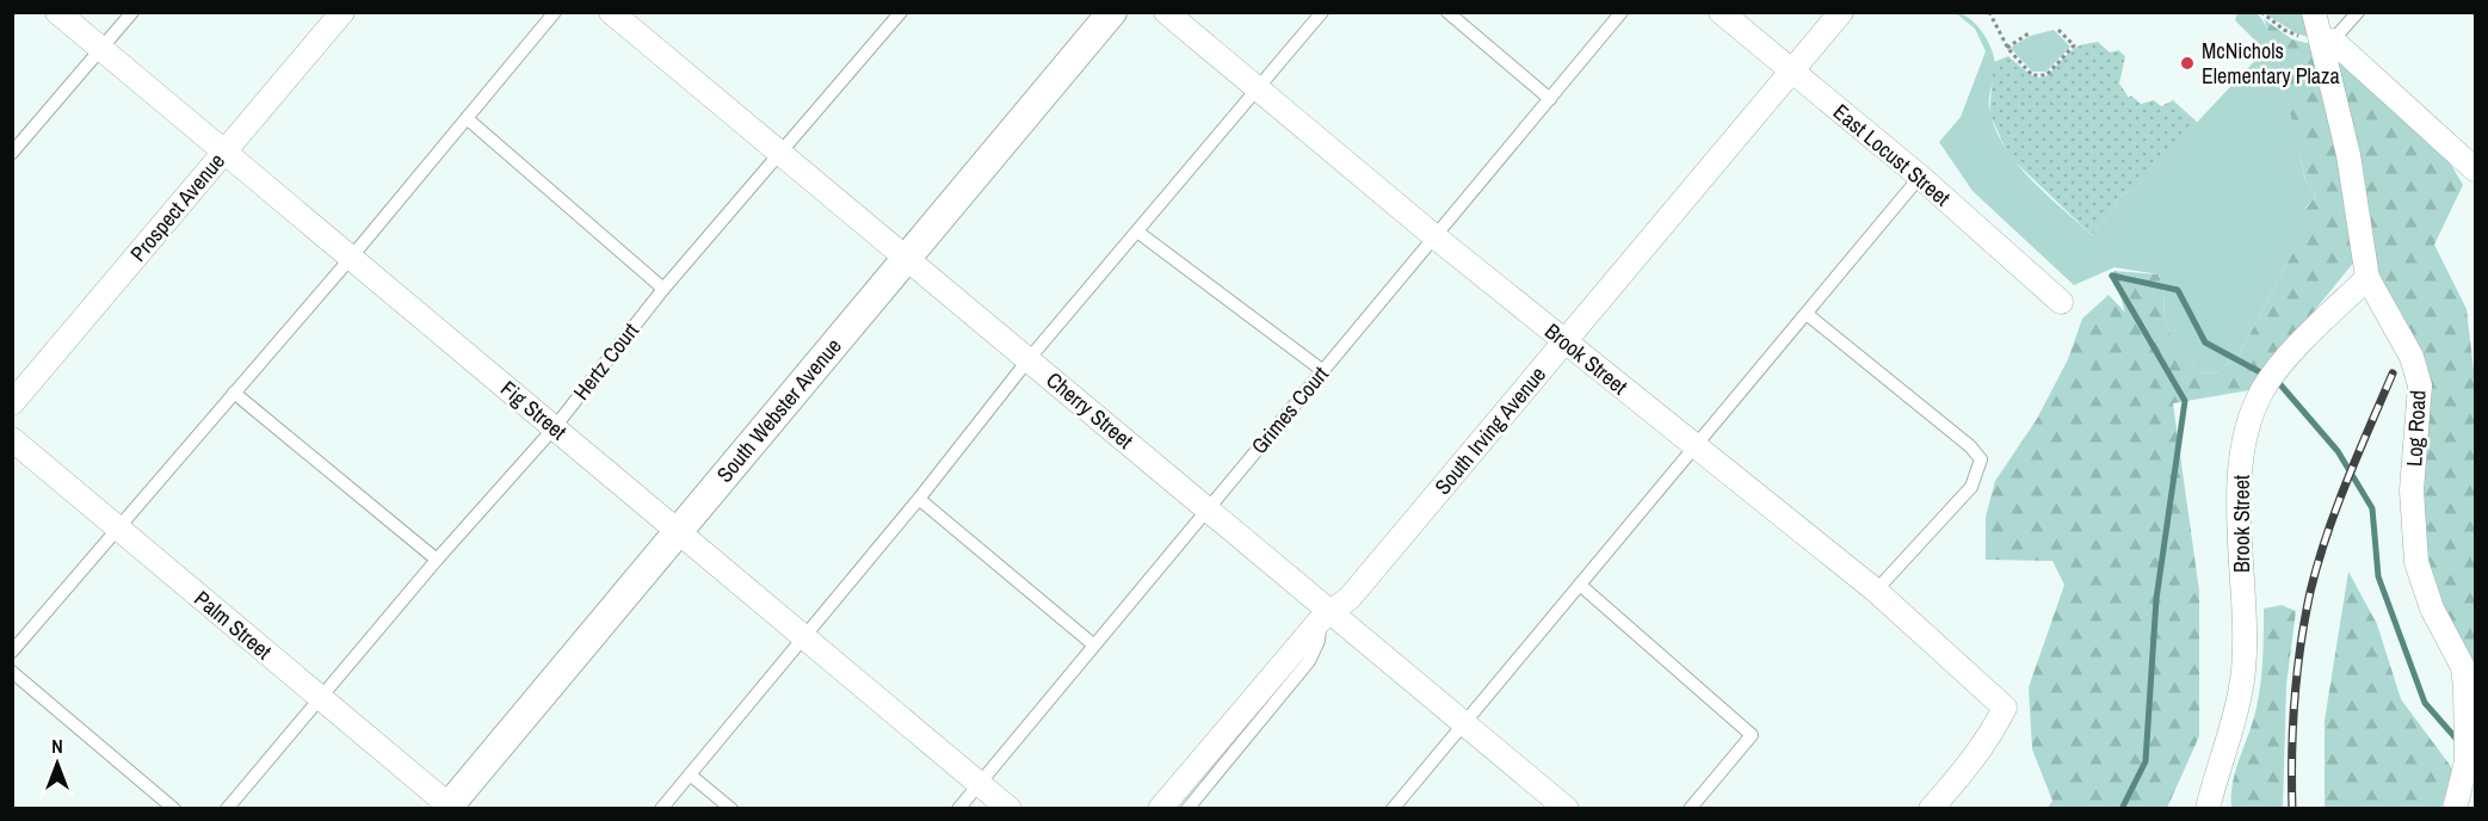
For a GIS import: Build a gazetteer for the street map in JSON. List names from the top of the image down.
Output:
{
  "streets": {
    "street": [
      "East Locust Street",
      "Prospect Avenue",
      "Brook Street",
      "Fig Street",
      "South Webster Avenue",
      "Cherry Street",
      "Log Road",
      "South Irving Avenue",
      "Palm Street"
    ],
    "lane": ["Hertz Court", "Grimes Court"]
  },
  "crossings": [
    ["East Locust Street", "South Irving Avenue"],
    ["Prospect Avenue", "Fig Street"],
    ["Brook Street", "Grimes Court"],
    ["Brook Street", "Log Road"],
    ["Brook Street", "South Irving Avenue"],
    ["Hertz Court", "Fig Street"],
    ["Hertz Court", "Cherry Street"],
    ["Hertz Court", "Palm Street"],
    ["Fig Street", "South Webster Avenue"],
    ["Fig Street", "Grimes Court"],
    ["South Webster Avenue", "Cherry Street"],
    ["South Webster Avenue", "Palm Street"],
    ["Cherry Street", "Grimes Court"],
    ["Cherry Street", "South Irving Avenue"]
  ],
  "places": ["McNichols Elementary Plaza"],
  "north": "top"
}
